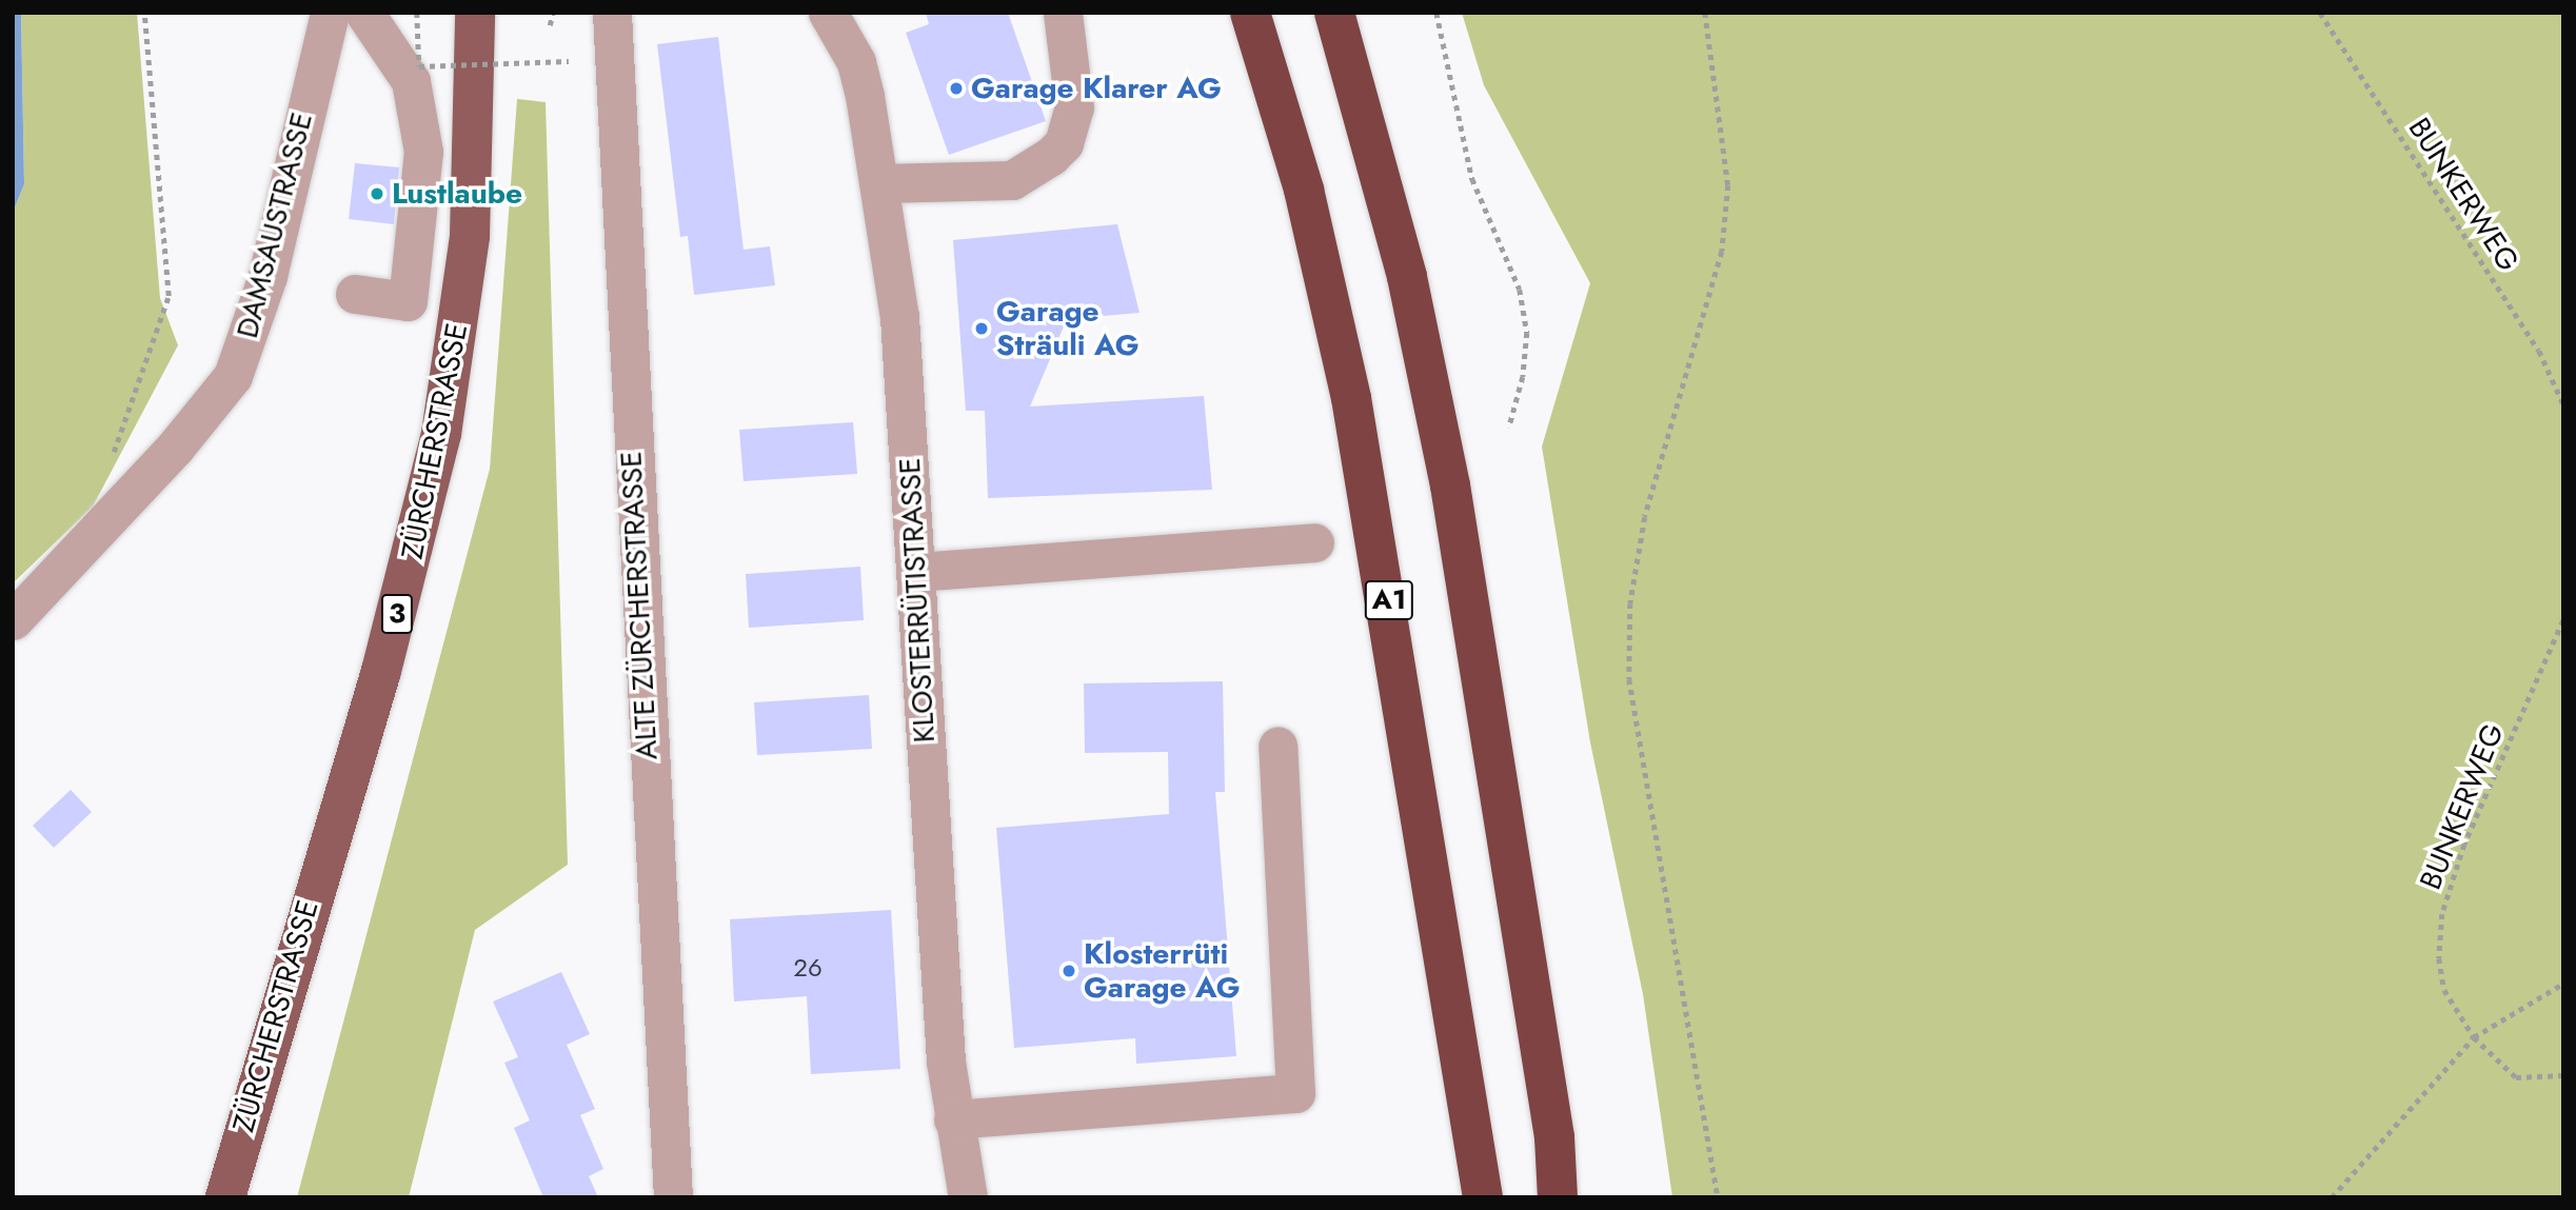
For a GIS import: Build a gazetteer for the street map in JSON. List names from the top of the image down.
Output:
{
  "streets": {
    "highway": ["A1"],
    "main road": ["ZÜRCHERSTRASSE", "3"],
    "street": ["DAMSAUSTRASSE", "KLOSTERRÜTISTRASSE", "ALTE ZÜRCHERSTRASSE"],
    "path": ["BUNKERWEG"]
  },
  "places": [
    "Garage Klarer AG",
    "Lustlaube",
    "Garage Sträuli AG",
    "Klosterrüti Garage AG"
  ],
  "house_numbers": ["26"]
}
